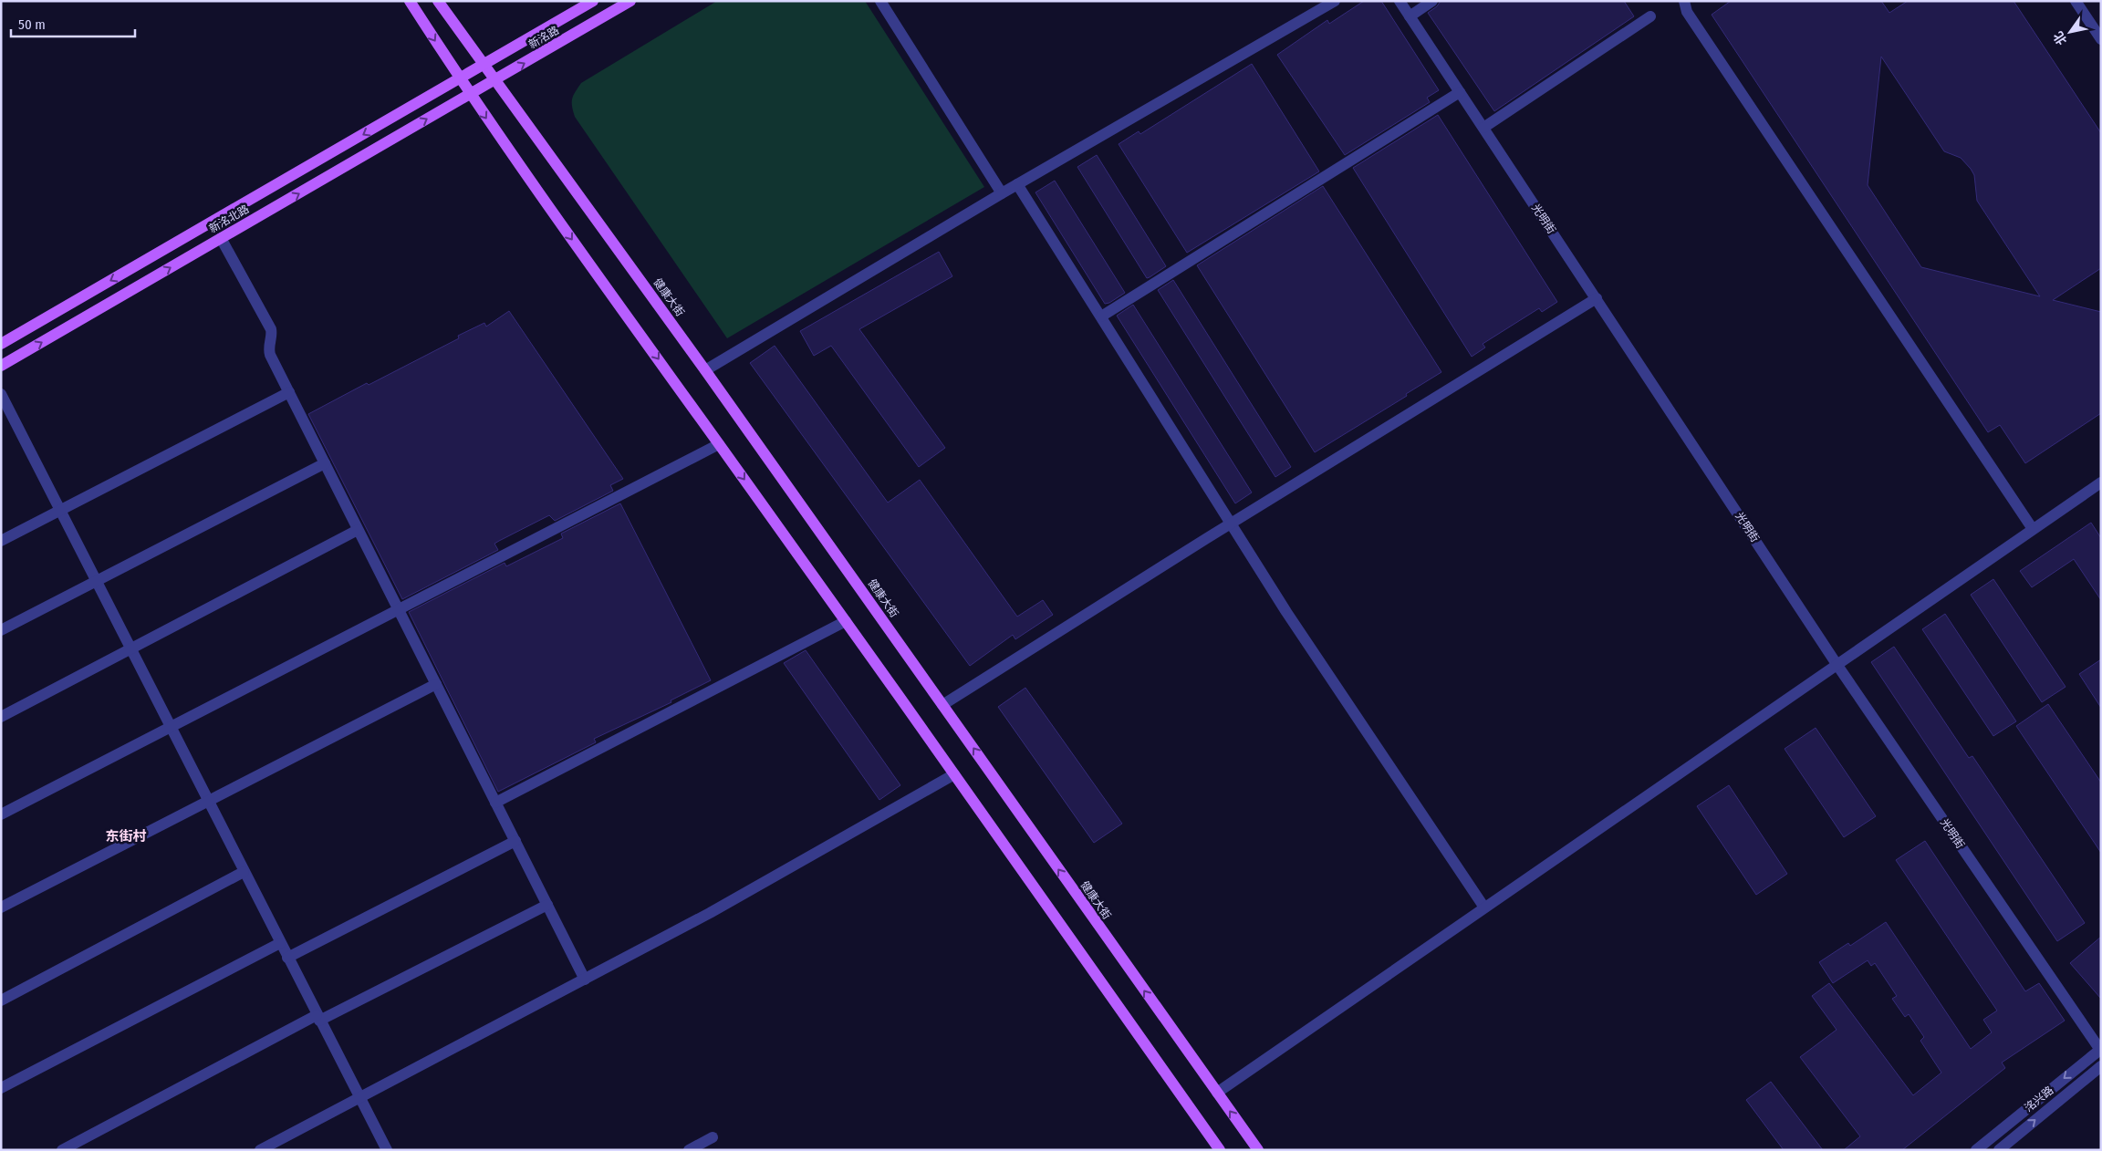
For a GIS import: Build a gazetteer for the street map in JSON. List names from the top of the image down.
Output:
{
  "streets": {
    "main road": ["新洺路", "新洺北路", "健康大街"],
    "street": ["光明街", "洺兴路"]
  },
  "crossings": [
    ["新洺路", "新洺北路"],
    ["新洺路", "健康大街"],
    ["光明街", "洺兴路"]
  ],
  "districts": ["东街村"],
  "scale_bar": "50 m",
  "north": "bottom left"
}
